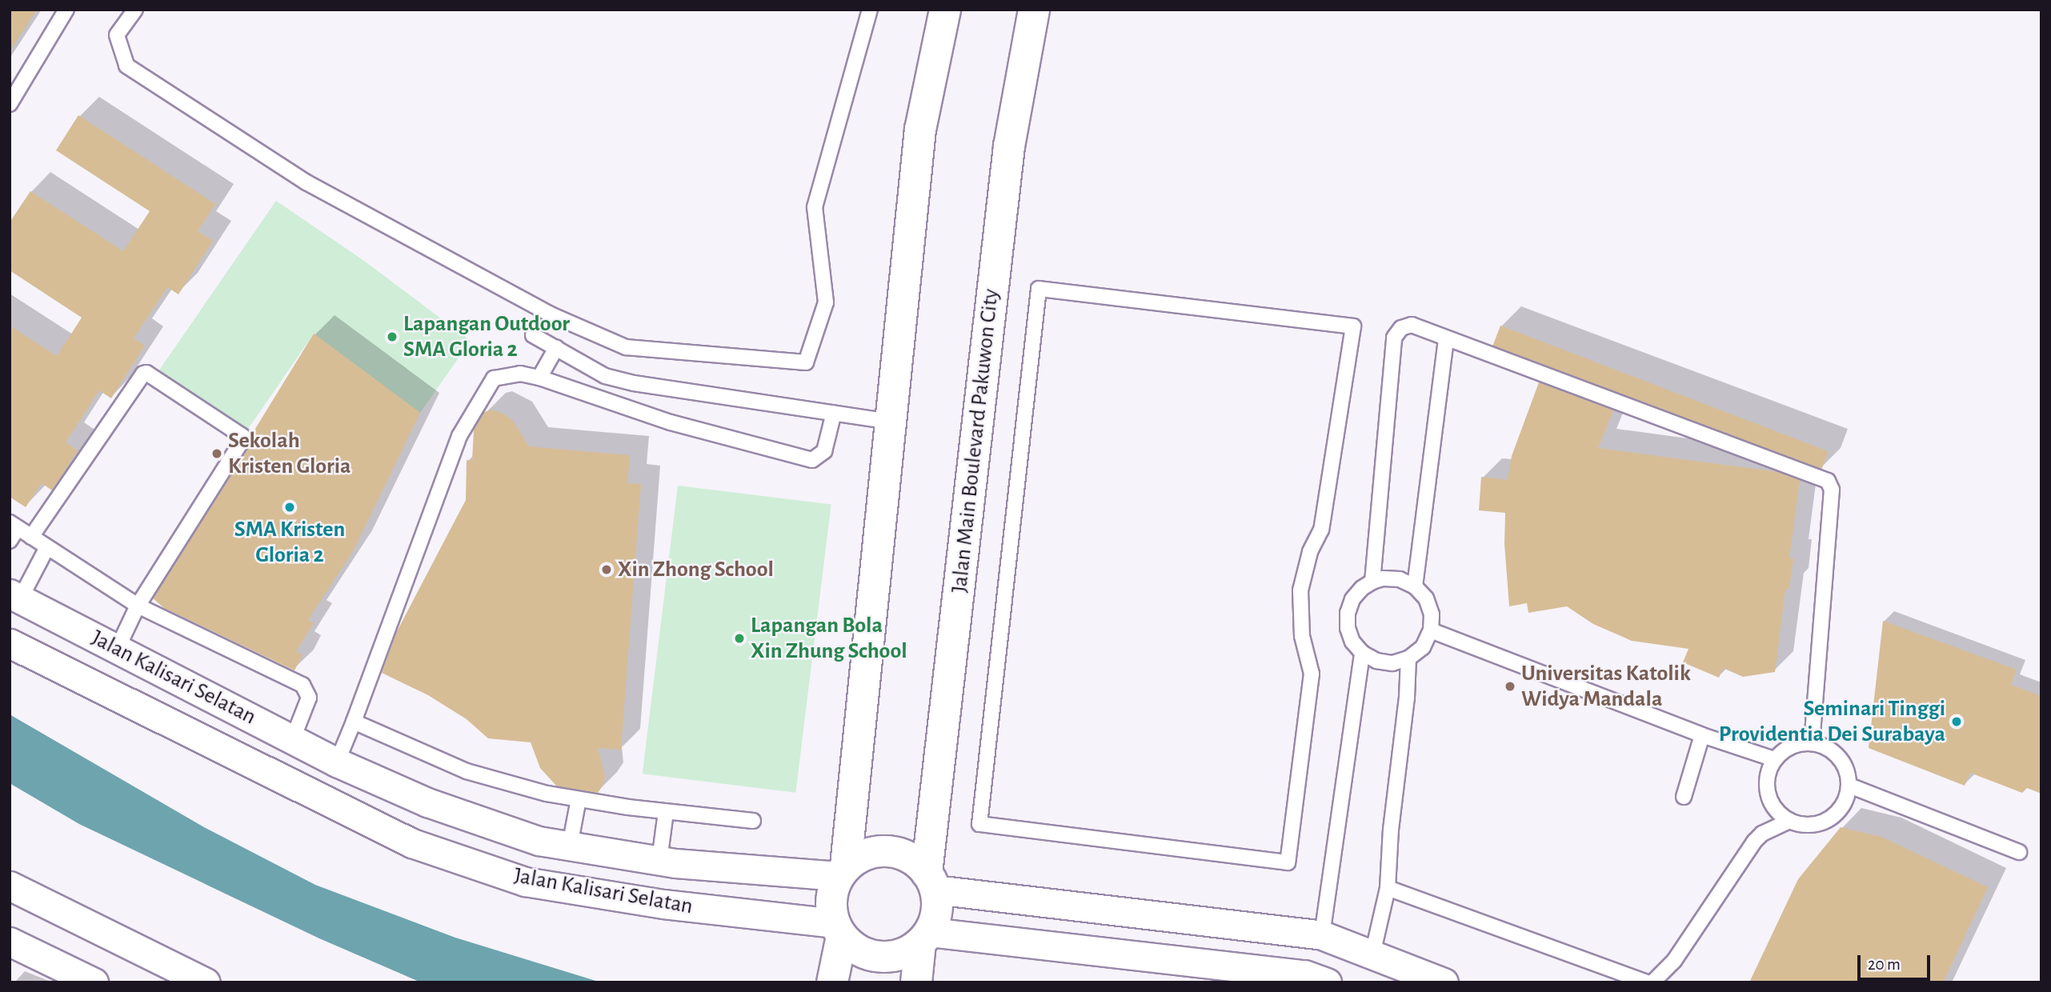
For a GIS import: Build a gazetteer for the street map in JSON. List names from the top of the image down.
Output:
{
  "streets": {
    "street": ["Jalan Main Boulevard Pakuwon City", "Jalan Kalisari Selatan"]
  },
  "crossings": [
    ["Jalan Main Boulevard Pakuwon City", "Jalan Kalisari Selatan"]
  ],
  "places": [
    "Lapangan Outdoor SMA Gloria 2",
    "Sekolah Kristen Gloria",
    "SMA Kristen Gloria 2",
    "Xin Zhong School",
    "Lapangan Bola Xin Zhung School",
    "Universitas Katolik Widya Mandala",
    "Seminari Tinggi Providentia Dei Surabaya"
  ],
  "scale_bar": "20 m"
}
